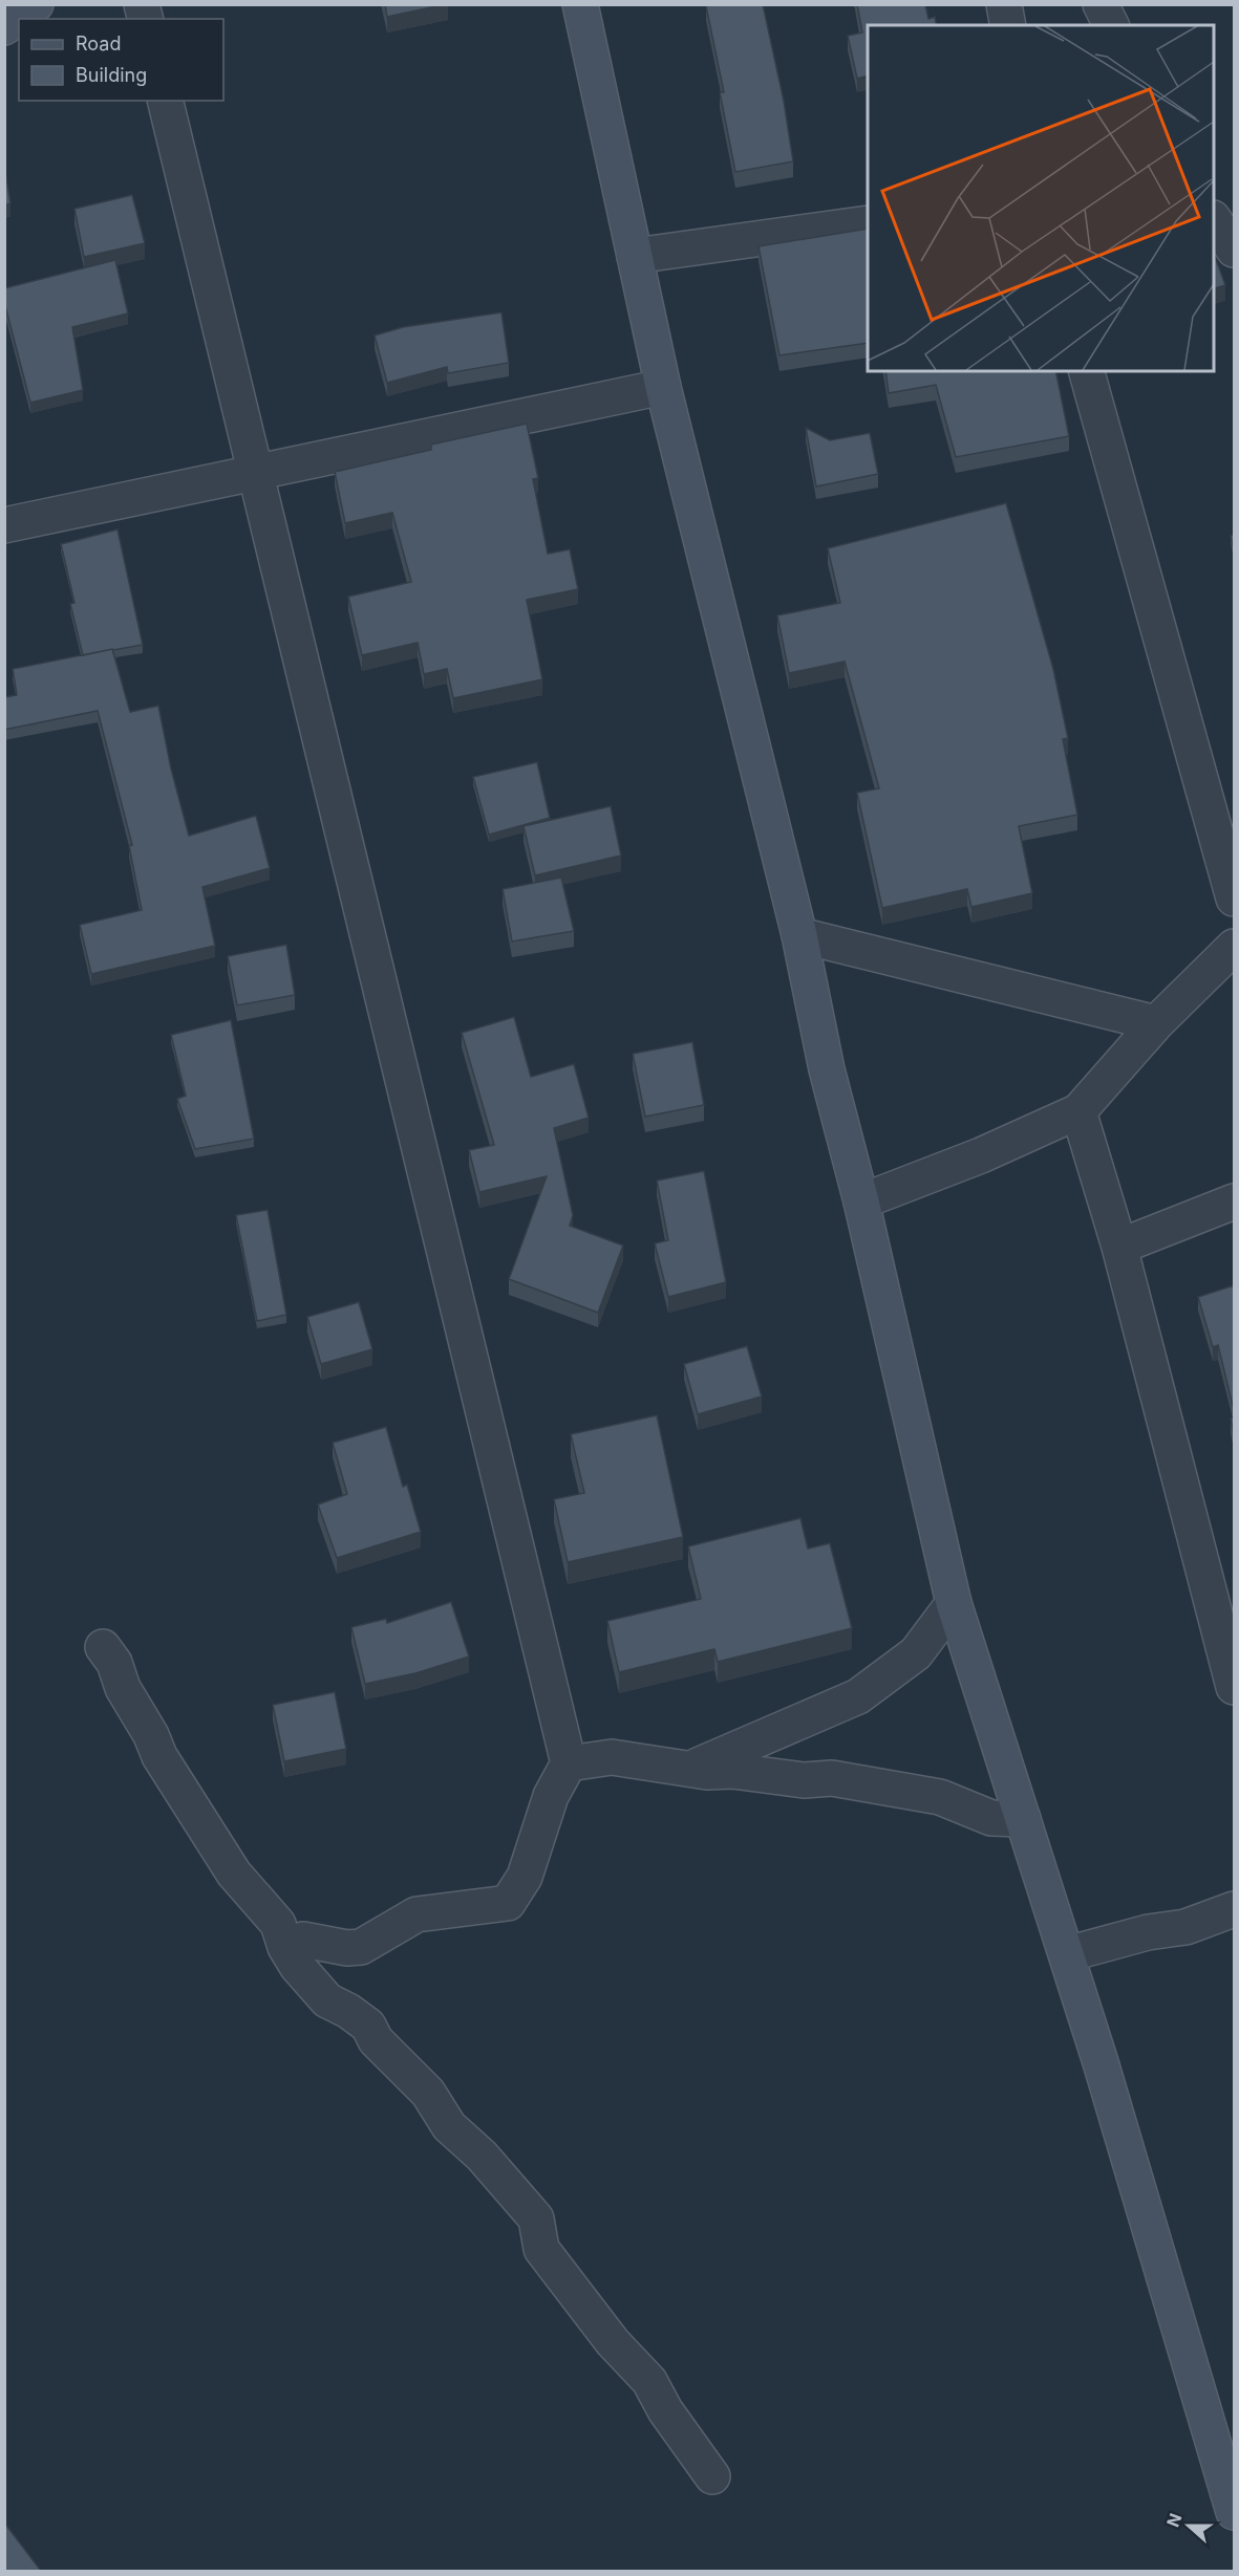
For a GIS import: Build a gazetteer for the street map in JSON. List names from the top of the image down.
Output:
{
  "legend": ["Road", "Building"],
  "north": "left"
}
